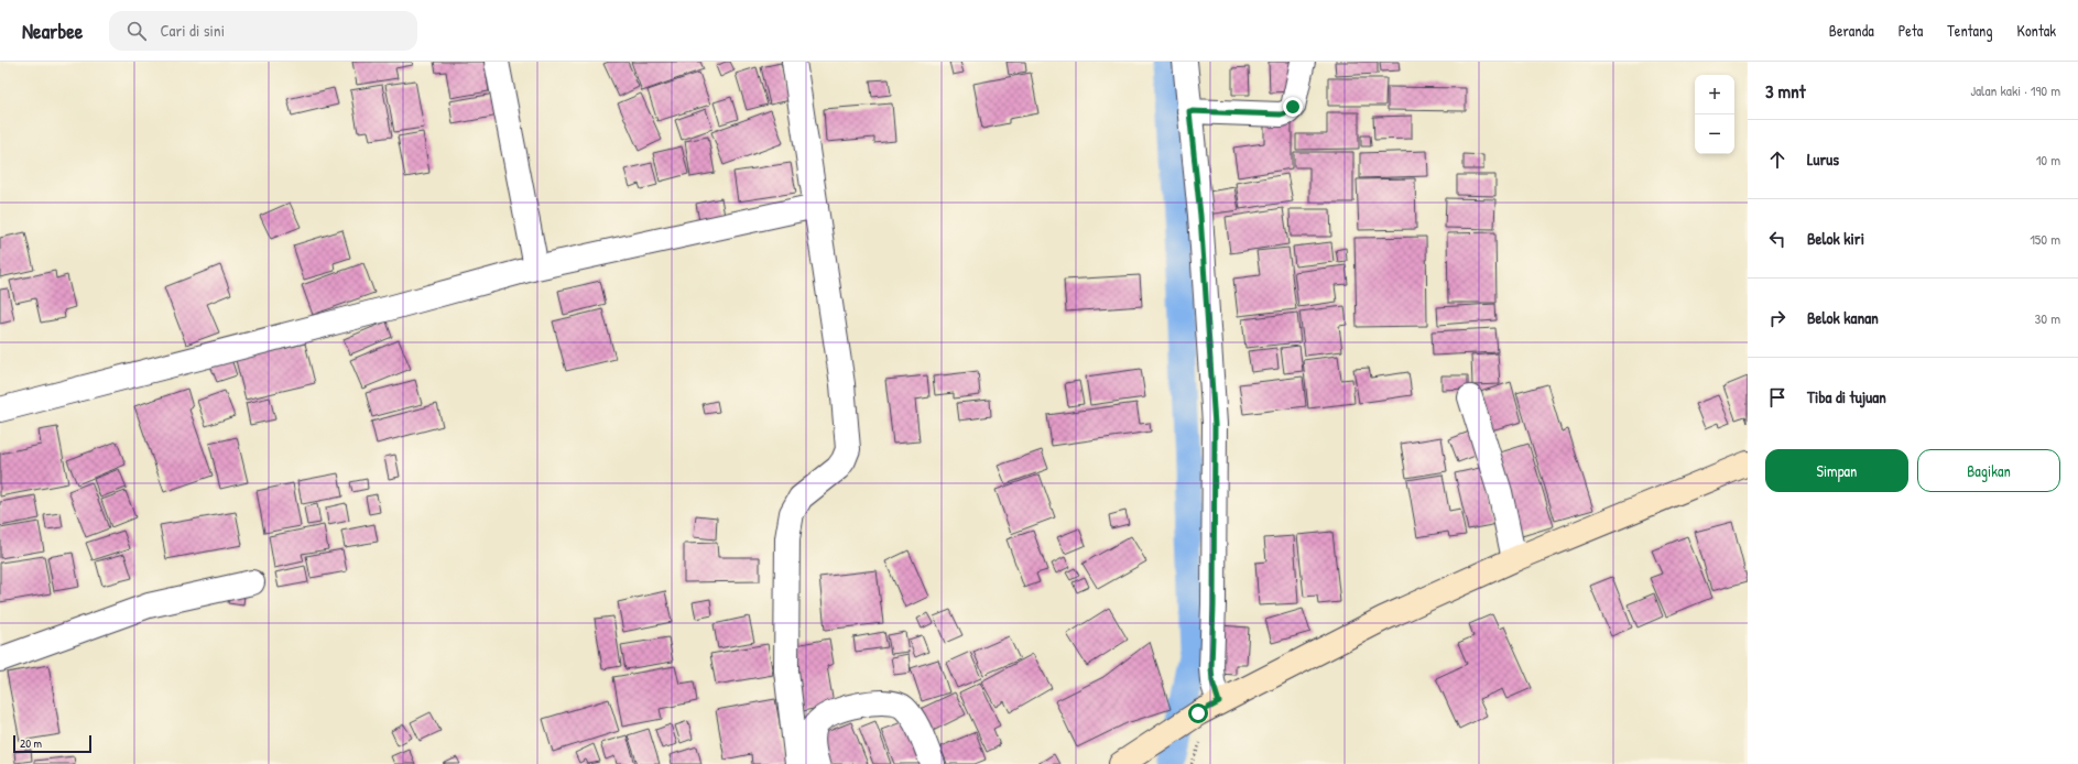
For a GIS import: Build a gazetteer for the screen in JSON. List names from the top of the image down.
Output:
{
  "scale_bar": "20 m",
  "page": {
    "header": "Nearbee",
    "search": "Cari di sini",
    "nav": [
      "Beranda",
      "Peta",
      "Tentang",
      "Kontak"
    ],
    "heading": ["3 mnt", "Jalan kaki · 190 m"],
    "map_buttons": ["+", "−"],
    "list": [
      ["Lurus", "10 m"],
      ["Belok kiri", "150 m"],
      ["Belok kanan", "30 m"],
      "Tiba di tujuan"
    ],
    "buttons": ["Simpan", "Bagikan"],
    "scale": "20 m"
  }
}
